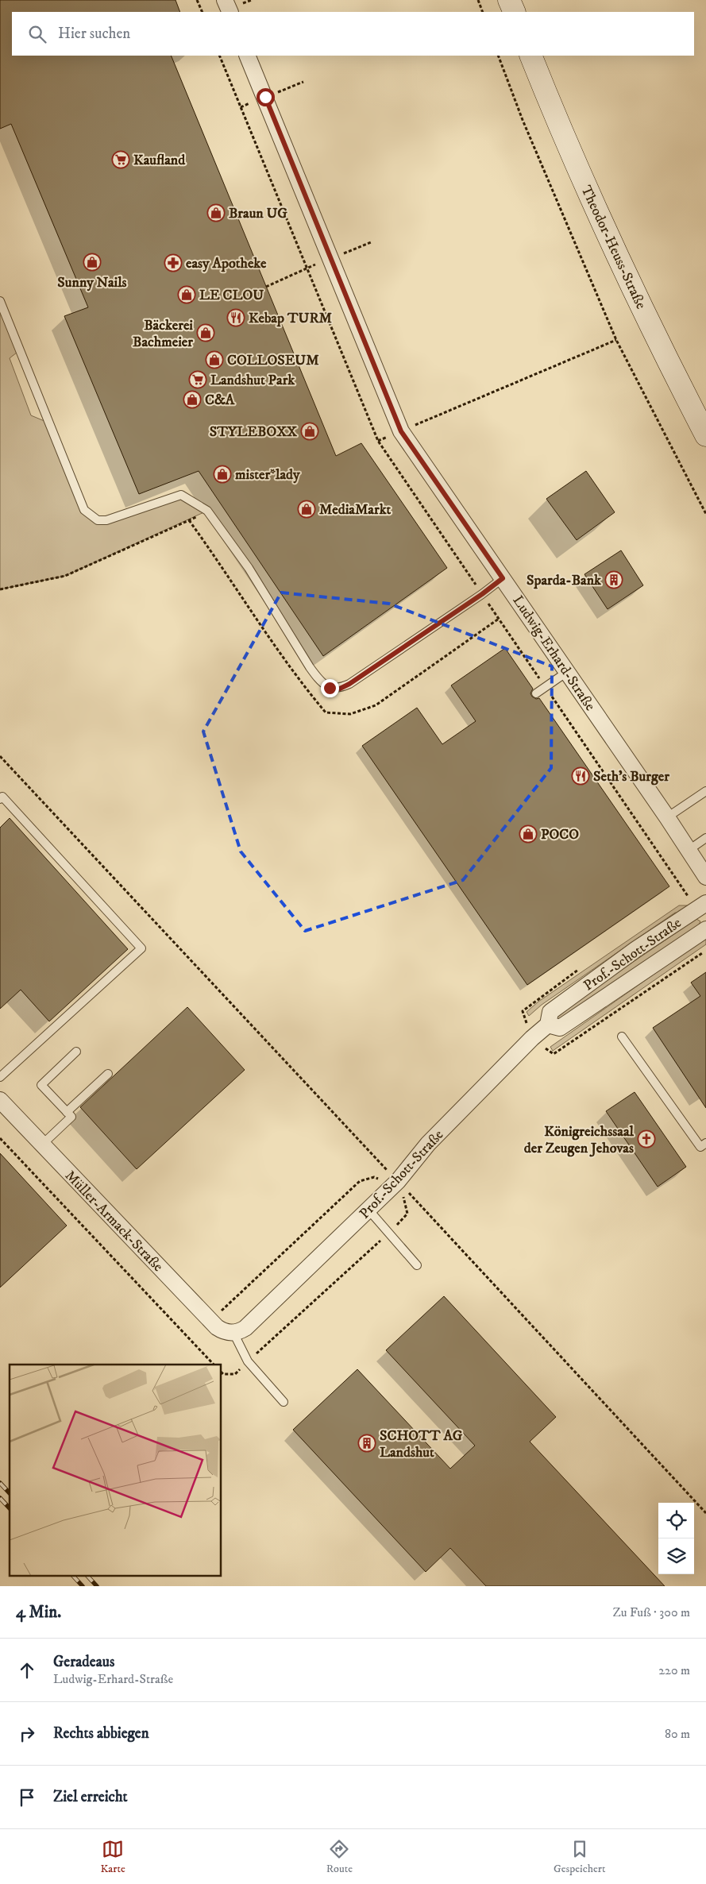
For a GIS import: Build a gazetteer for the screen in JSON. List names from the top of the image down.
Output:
{
  "streets": {
    "main road": ["Theodor-Heuss-Straße"],
    "street": ["Ludwig-Erhard-Straße", "Prof.-Schott-Straße", "Müller-Armack-Straße"]
  },
  "crossings": [
    ["Prof.-Schott-Straße", "Müller-Armack-Straße"]
  ],
  "places": {
    "supermarket": ["Kaufland", "Landshut Park"],
    "shop": [
      "Braun UG",
      "Sunny Nails",
      "LE CLOU",
      "Bäckerei Bachmeier",
      "COLLOSEUM",
      "C&A",
      "STYLEBOXX",
      "mister*lady",
      "MediaMarkt",
      "POCO"
    ],
    "pharmacy": ["easy Apotheke"],
    "restaurant": ["Kebap TURM", "Seth’s Burger"],
    "building": ["Sparda-Bank", "SCHOTT AG Landshut"],
    "church": ["Königreichssaal der Zeugen Jehovas"]
  },
  "page": {
    "search": "Hier suchen",
    "heading": ["4 Min.", "Zu Fuß · 300 m"],
    "list": [
      ["Geradeaus", "Ludwig-Erhard-Straße", "220 m"],
      ["Rechts abbiegen", "80 m"],
      "Ziel erreicht"
    ],
    "nav": ["Karte", "Route", "Gespeichert"]
  }
}
